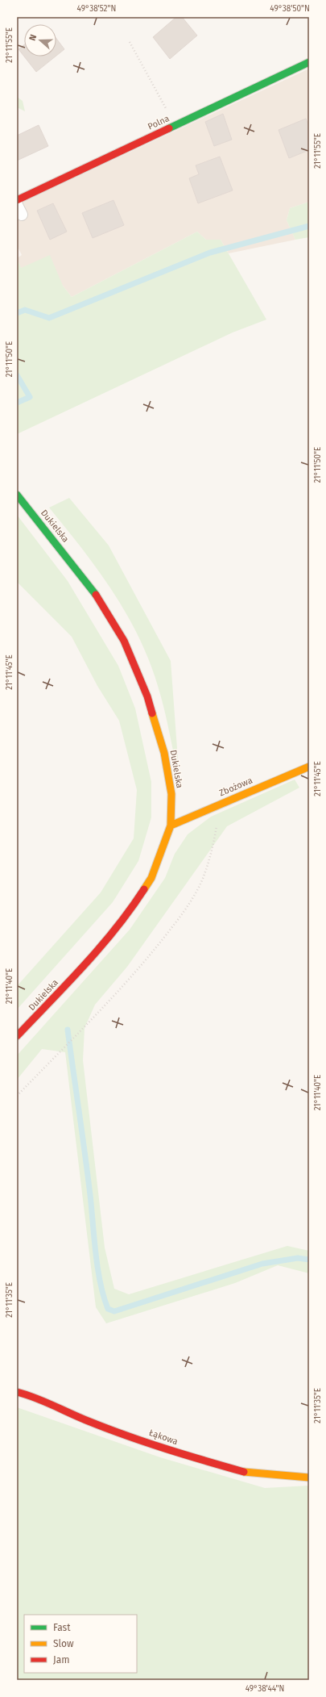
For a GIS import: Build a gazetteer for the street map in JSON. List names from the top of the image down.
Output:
{
  "streets": {
    "street": [
      "Polna",
      "Dukielska",
      "Zbożowa",
      "Łąkowa"
    ]
  },
  "crossings": [
    ["Dukielska", "Zbożowa"]
  ],
  "legend": ["Fast", "Slow", "Jam"],
  "north": "left",
  "coordinates": [
    "49°38'52\"N",
    "49°38'50\"N",
    "21°11'55\"E",
    "21°11'50\"E",
    "21°11'45\"E",
    "21°11'40\"E",
    "21°11'35\"E",
    "49°38'44\"N"
  ]
}
